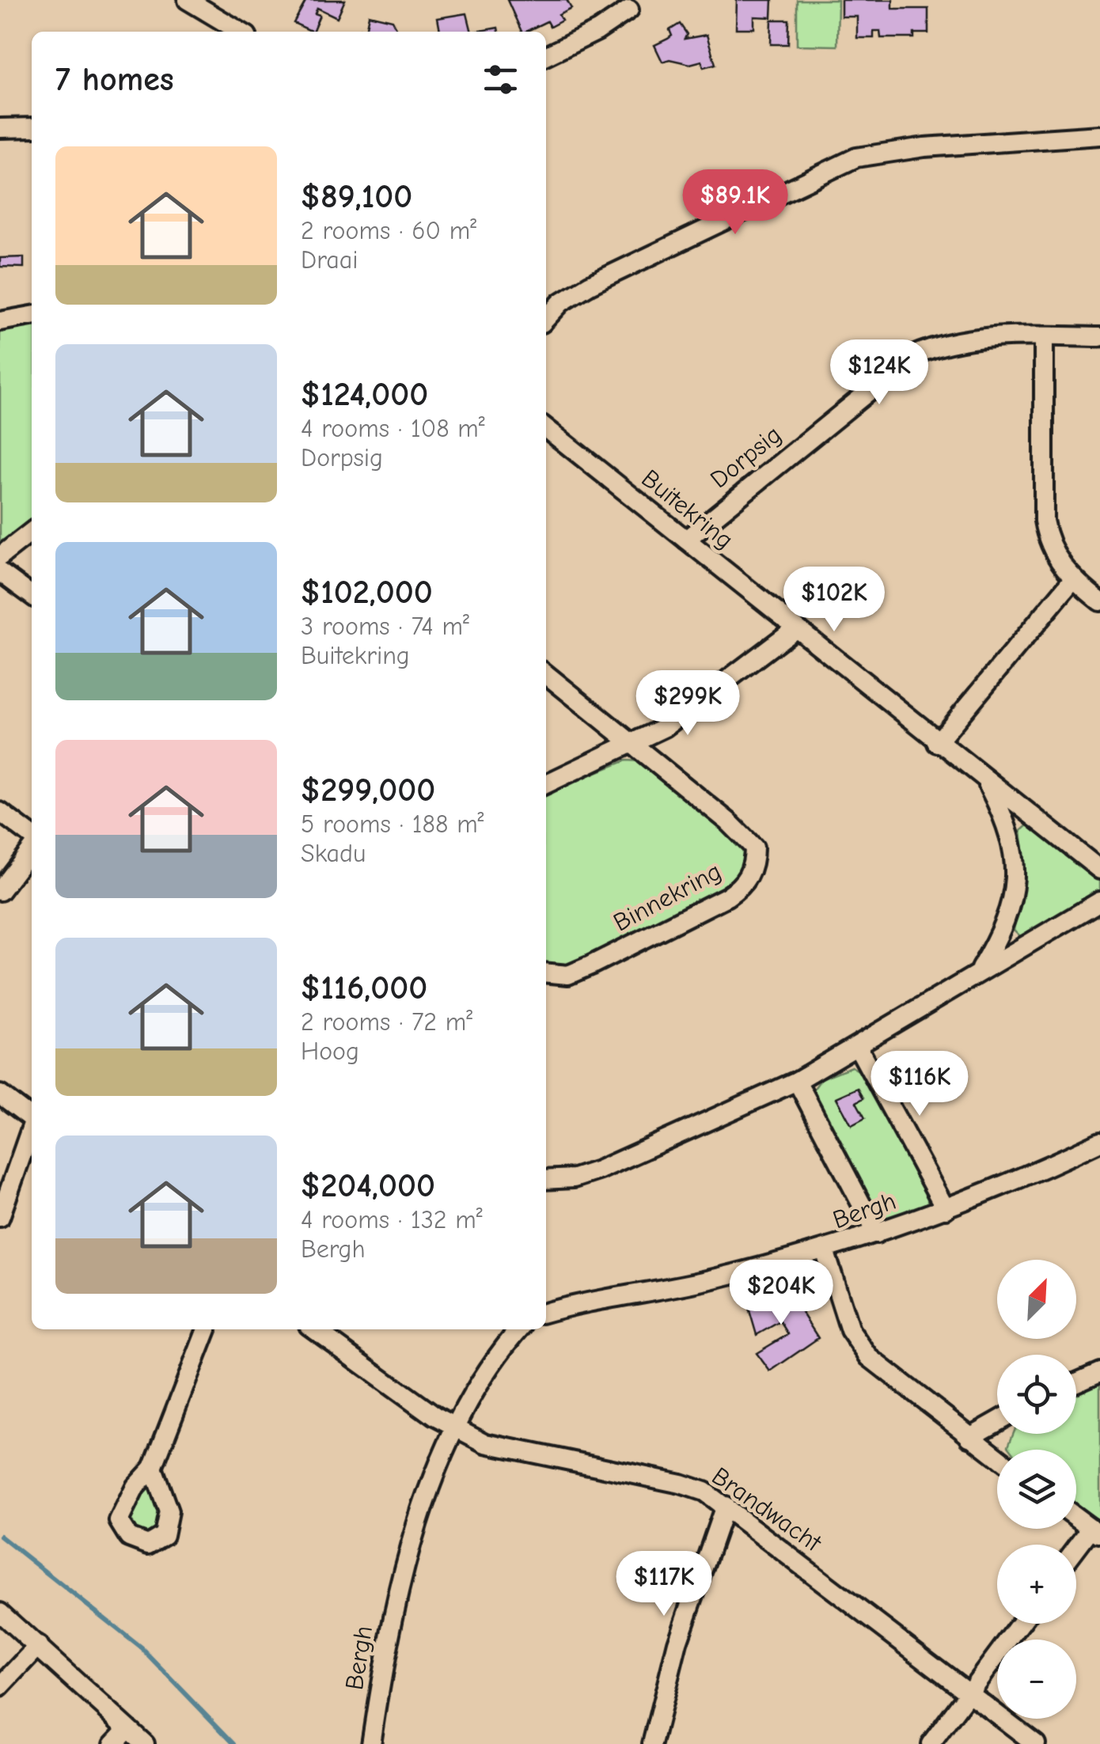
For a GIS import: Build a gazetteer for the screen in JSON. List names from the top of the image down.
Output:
{
  "streets": {
    "street": [
      "Dorpsig",
      "Buitekring",
      "Binnekring",
      "Bergh",
      "Brandwacht"
    ]
  },
  "crossings": [
    ["Dorpsig", "Buitekring"],
    ["Bergh", "Brandwacht"]
  ],
  "north": "top right",
  "page": {
    "heading": "7 homes",
    "list": [
      {
        "name": "$89,100",
        "note": "2 rooms · 60 m² · Draai"
      },
      {
        "name": "$124,000",
        "note": "4 rooms · 108 m² · Dorpsig"
      },
      {
        "name": "$102,000",
        "note": "3 rooms · 74 m² · Buitekring"
      },
      {
        "name": "$299,000",
        "note": "5 rooms · 188 m² · Skadu"
      },
      {
        "name": "$116,000",
        "note": "2 rooms · 72 m² · Hoog"
      },
      {
        "name": "$204,000",
        "note": "4 rooms · 132 m² · Bergh"
      }
    ],
    "price": [
      "$89.1K",
      "$124K",
      "$102K",
      "$299K",
      "$116K",
      "$204K",
      "$117K"
    ],
    "map_buttons": ["+", "−"]
  }
}
